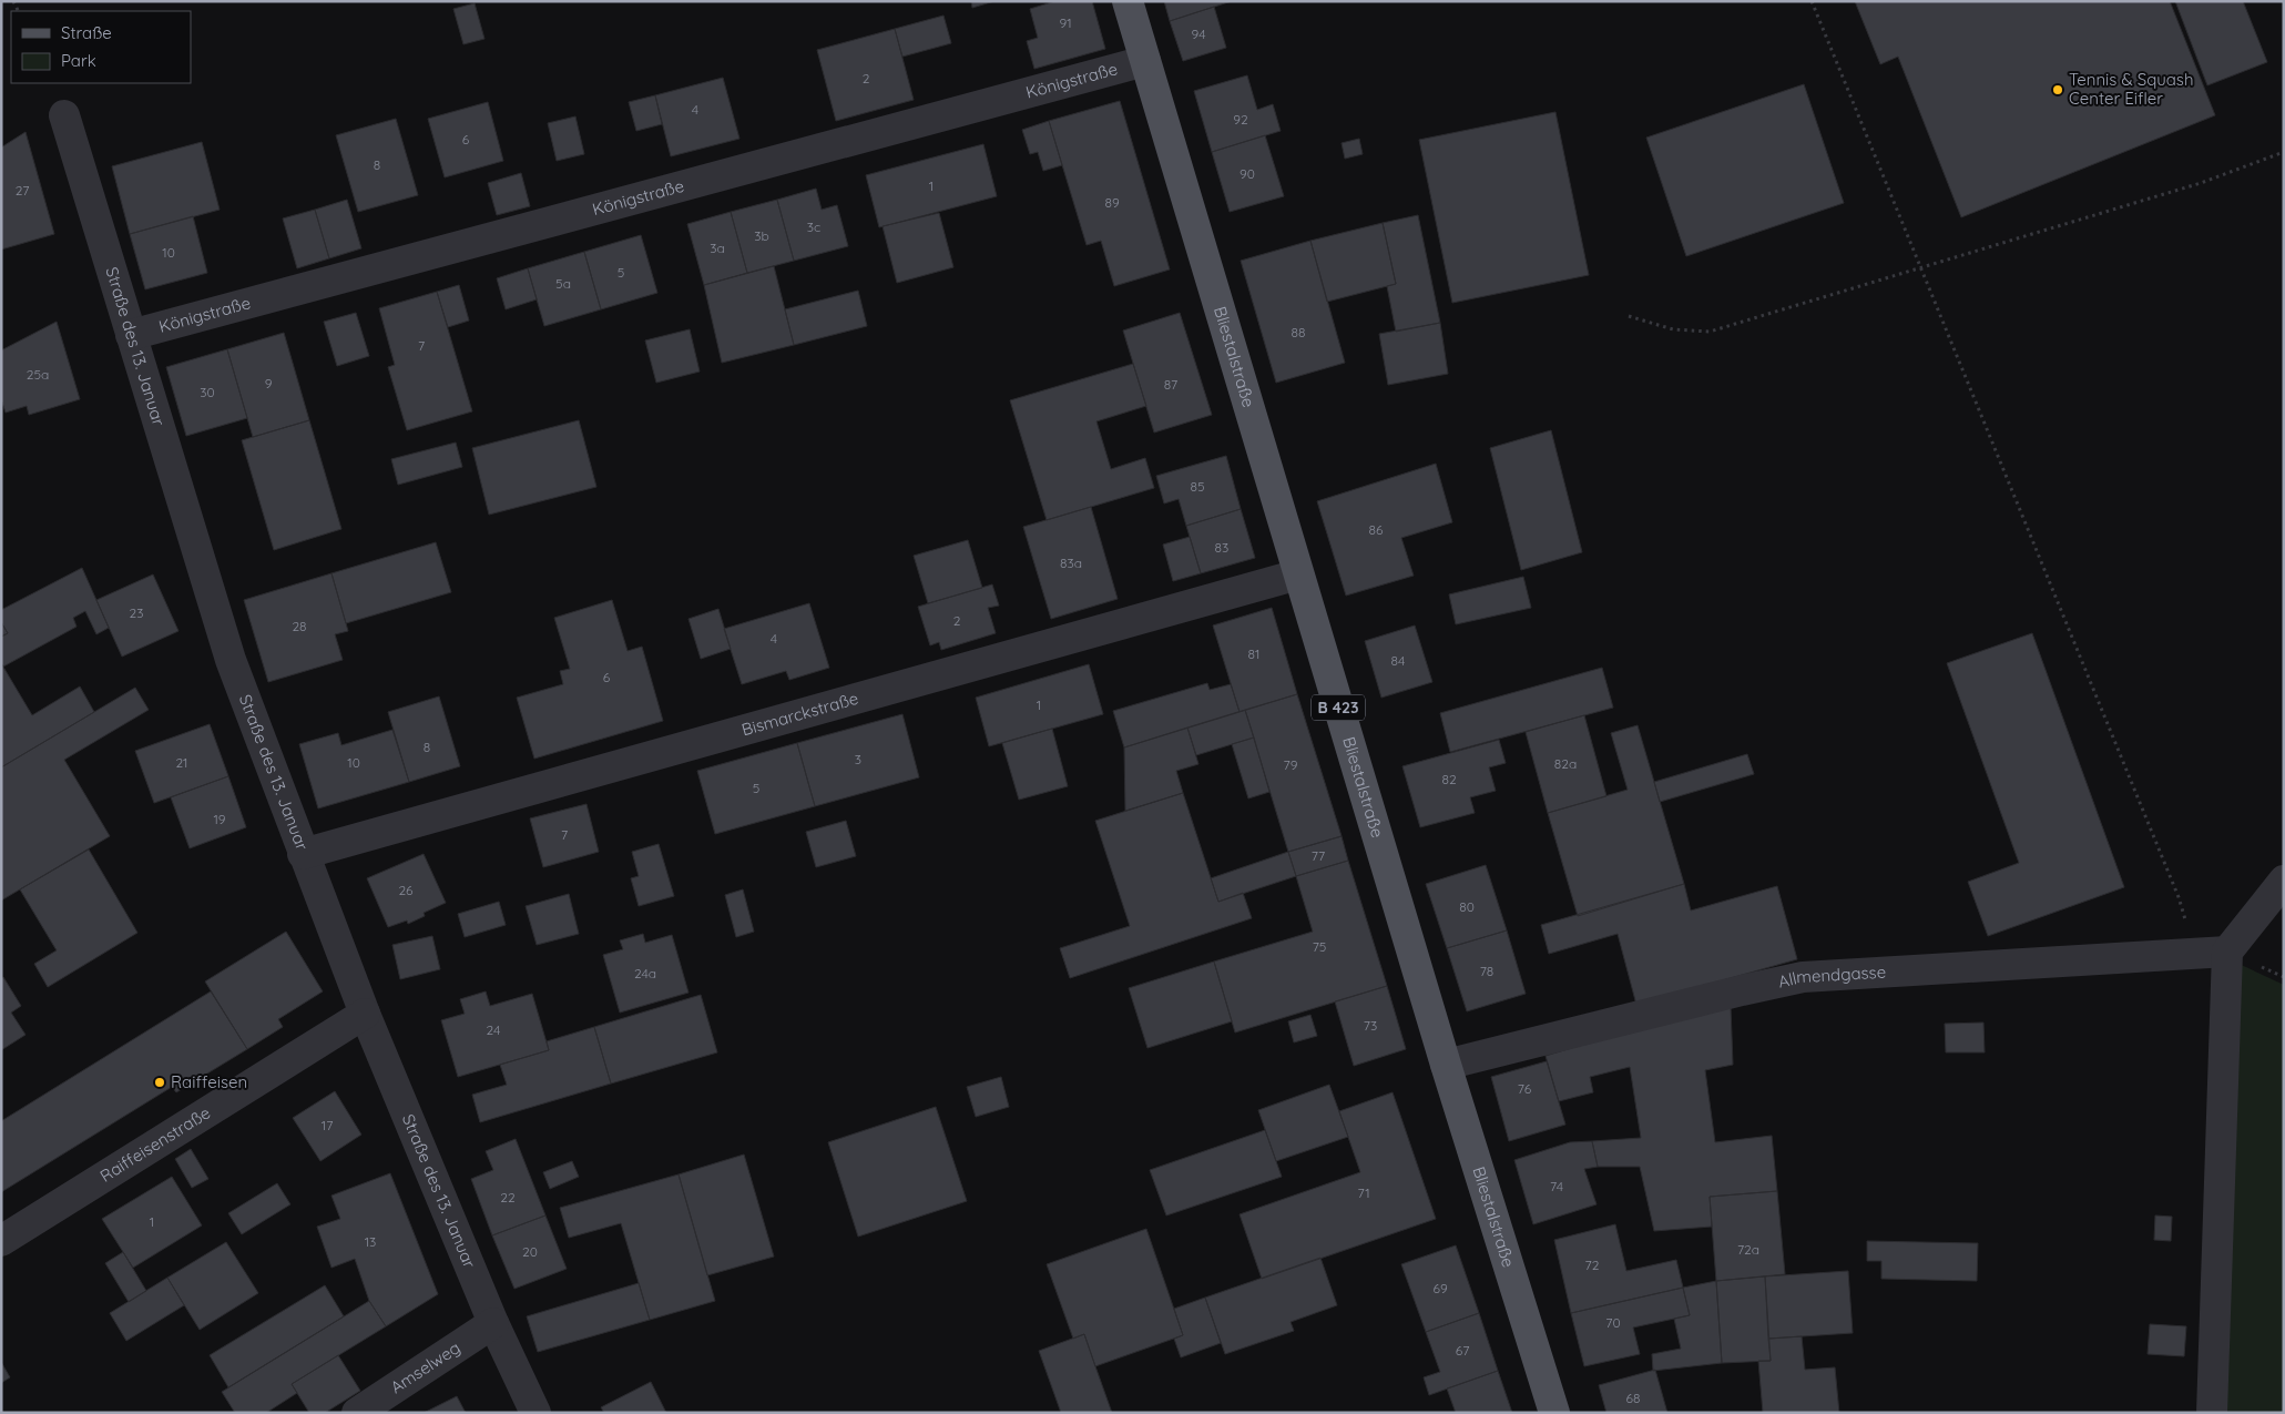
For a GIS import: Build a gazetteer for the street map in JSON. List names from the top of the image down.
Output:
{
  "streets": {
    "main road": ["Bliestalstraße", "B 423"],
    "street": [
      "Königstraße",
      "Straße des 13. Januar",
      "Bismarckstraße",
      "Allmendgasse",
      "Raiffeisenstraße",
      "Amselweg"
    ]
  },
  "crossings": [
    ["Königstraße", "Straße des 13. Januar"],
    ["Königstraße", "Bliestalstraße"],
    ["Straße des 13. Januar", "Bismarckstraße"],
    ["Straße des 13. Januar", "Raiffeisenstraße"],
    ["Straße des 13. Januar", "Amselweg"],
    ["Bliestalstraße", "Bismarckstraße"],
    ["Bliestalstraße", "Allmendgasse"]
  ],
  "places": ["Tennis & Squash Center Eifler", "Raiffeisen"],
  "house_numbers": [
    "91",
    "94",
    "2",
    "4",
    "92",
    "6",
    "8",
    "90",
    "1",
    "27",
    "89",
    "3c",
    "3b",
    "3a",
    "10",
    "5",
    "5a",
    "88",
    "7",
    "25a",
    "9",
    "87",
    "30",
    "85",
    "86",
    "83",
    "83a",
    "23",
    "2",
    "28",
    "4",
    "81",
    "84",
    "6",
    "1",
    "8",
    "3",
    "21",
    "10",
    "82a",
    "79",
    "82",
    "5",
    "19",
    "7",
    "77",
    "26",
    "80",
    "75",
    "78",
    "24a",
    "73",
    "24",
    "76",
    "17",
    "74",
    "71",
    "22",
    "1",
    "13",
    "72a",
    "20",
    "72",
    "69",
    "70",
    "67",
    "68"
  ],
  "legend": ["Straße", "Park"]
}
